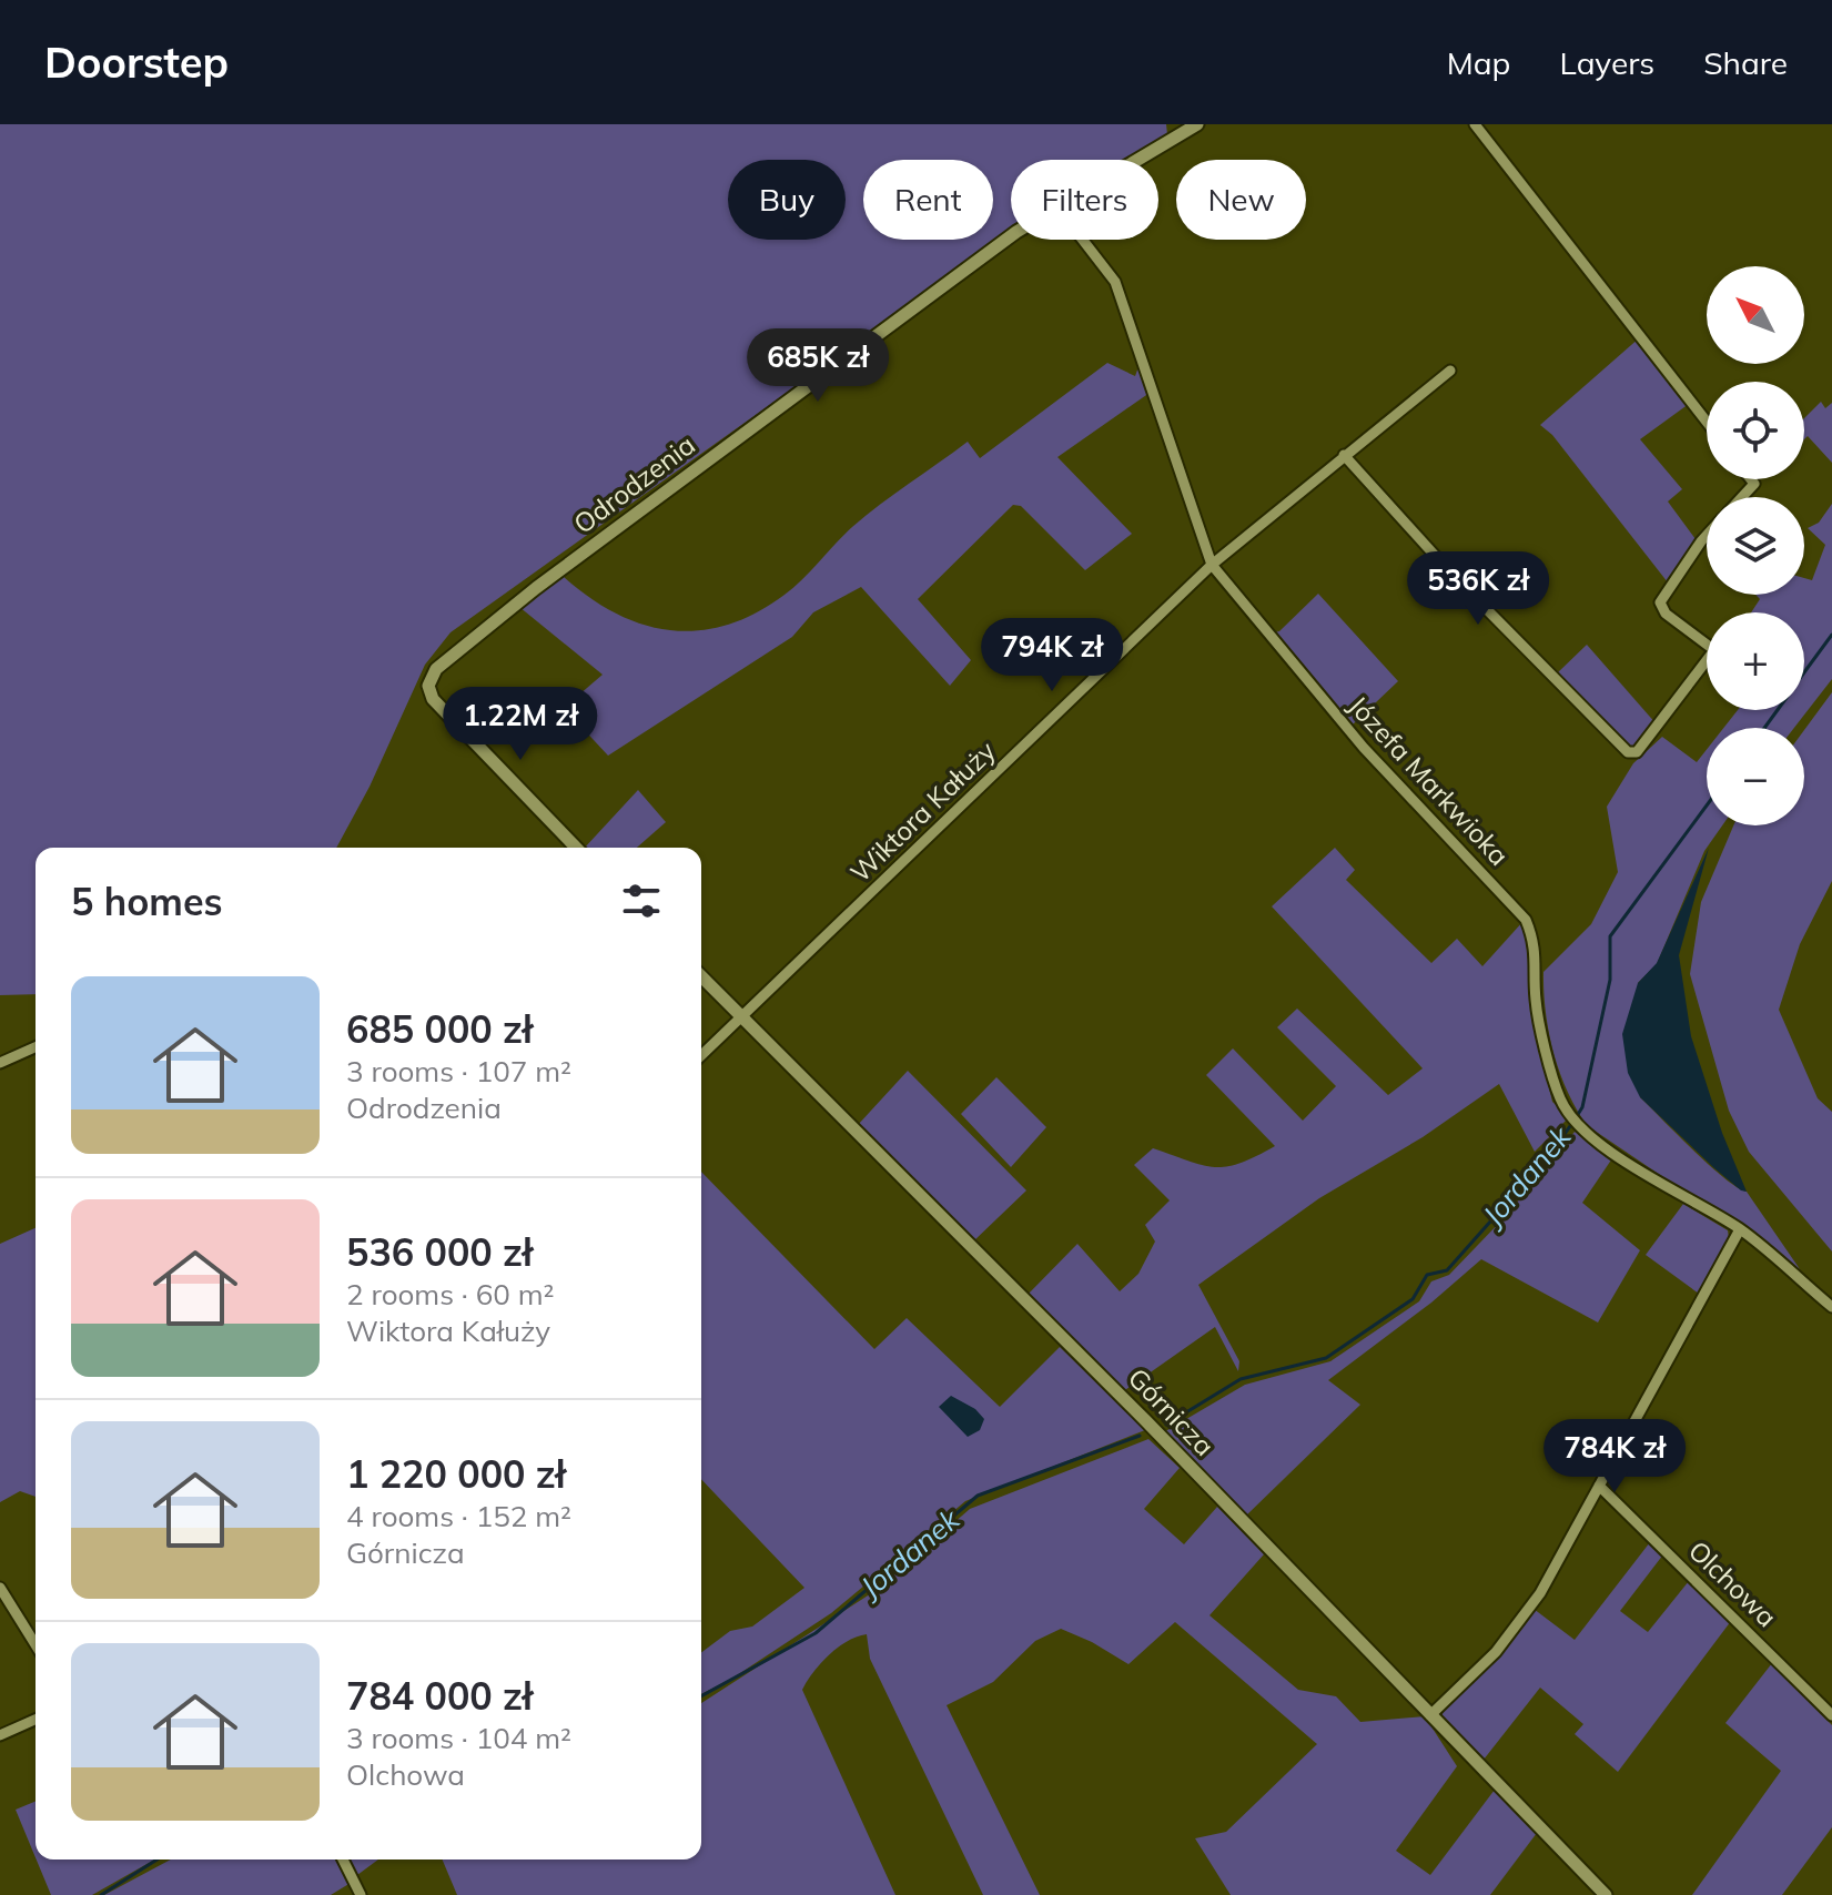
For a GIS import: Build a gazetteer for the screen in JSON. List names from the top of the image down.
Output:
{
  "streets": {
    "street": [
      "Odrodzenia",
      "Józefa Markwioka",
      "Wiktora Kałuży",
      "Górnicza",
      "Olchowa"
    ]
  },
  "crossings": [
    ["Józefa Markwioka", "Wiktora Kałuży"],
    ["Wiktora Kałuży", "Górnicza"]
  ],
  "water": ["Jordanek"],
  "north": "top left",
  "page": {
    "header": "Doorstep",
    "nav": ["Map", "Layers", "Share"],
    "chip": [
      "Buy",
      "Rent",
      "Filters",
      "New"
    ],
    "map_buttons": ["+", "−"],
    "price": [
      "685K zł",
      "536K zł",
      "794K zł",
      "1.22M zł",
      "784K zł"
    ],
    "heading": "5 homes",
    "list": [
      {
        "name": "685 000 zł",
        "note": "3 rooms · 107 m² · Odrodzenia"
      },
      {
        "name": "536 000 zł",
        "note": "2 rooms · 60 m² · Wiktora Kałuży"
      },
      {
        "name": "1 220 000 zł",
        "note": "4 rooms · 152 m² · Górnicza"
      },
      {
        "name": "784 000 zł",
        "note": "3 rooms · 104 m² · Olchowa"
      }
    ]
  }
}
